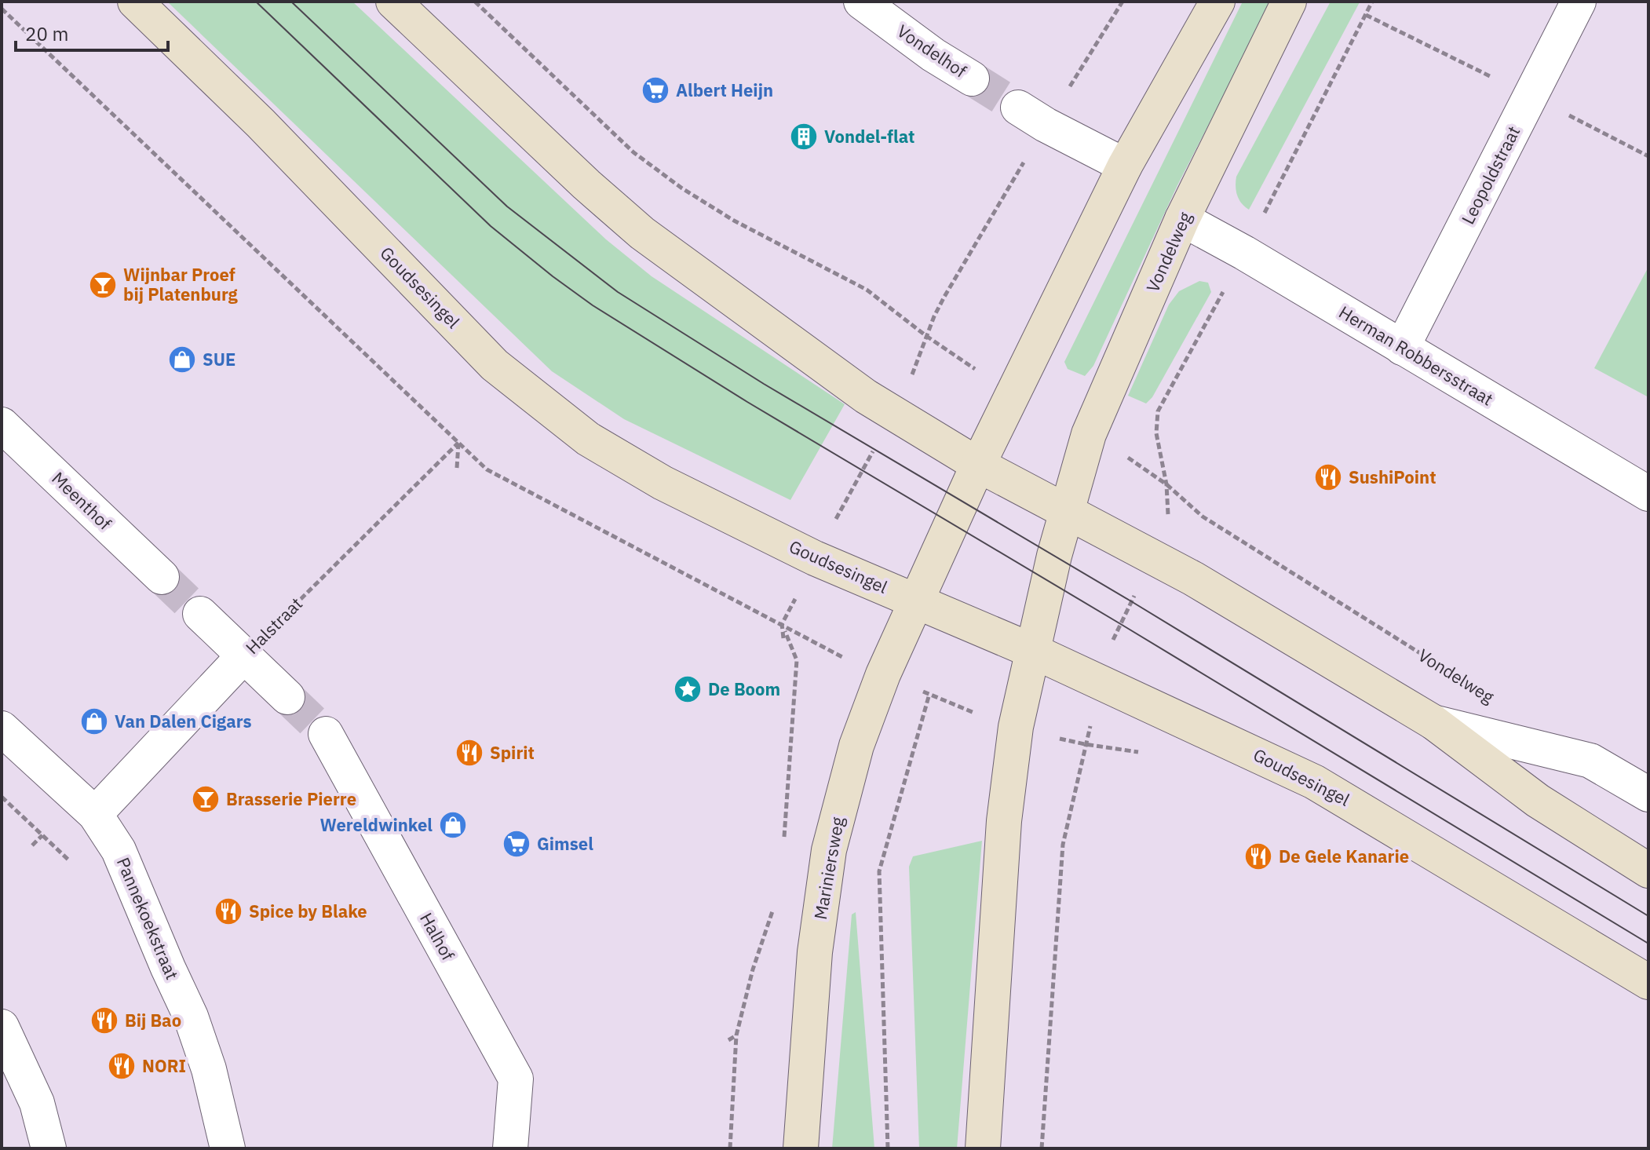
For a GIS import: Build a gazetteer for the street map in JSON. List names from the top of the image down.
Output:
{
  "streets": {
    "main road": ["Vondelweg", "Goudsesingel", "Mariniersweg"],
    "street": [
      "Vondelhof",
      "Leopoldstraat",
      "Herman Robbersstraat",
      "Meenthof",
      "Halstraat",
      "Pannekoekstraat",
      "Halhof"
    ]
  },
  "crossings": [
    ["Leopoldstraat", "Herman Robbersstraat"],
    ["Vondelweg", "Goudsesingel"],
    ["Vondelweg", "Herman Robbersstraat"],
    ["Goudsesingel", "Mariniersweg"],
    ["Halstraat", "Pannekoekstraat"]
  ],
  "places": {
    "supermarket": ["Albert Heijn", "Gimsel"],
    "building": ["Vondel-flat"],
    "bar": ["Wijnbar Proef bij Platenburg", "Brasserie Pierre"],
    "shop": ["SUE", "Van Dalen Cigars", "Wereldwinkel"],
    "restaurant": [
      "SushiPoint",
      "Spirit",
      "De Gele Kanarie",
      "Spice by Blake",
      "Bij Bao",
      "NORI"
    ],
    "place": ["De Boom"]
  },
  "scale_bar": "20 m"
}
